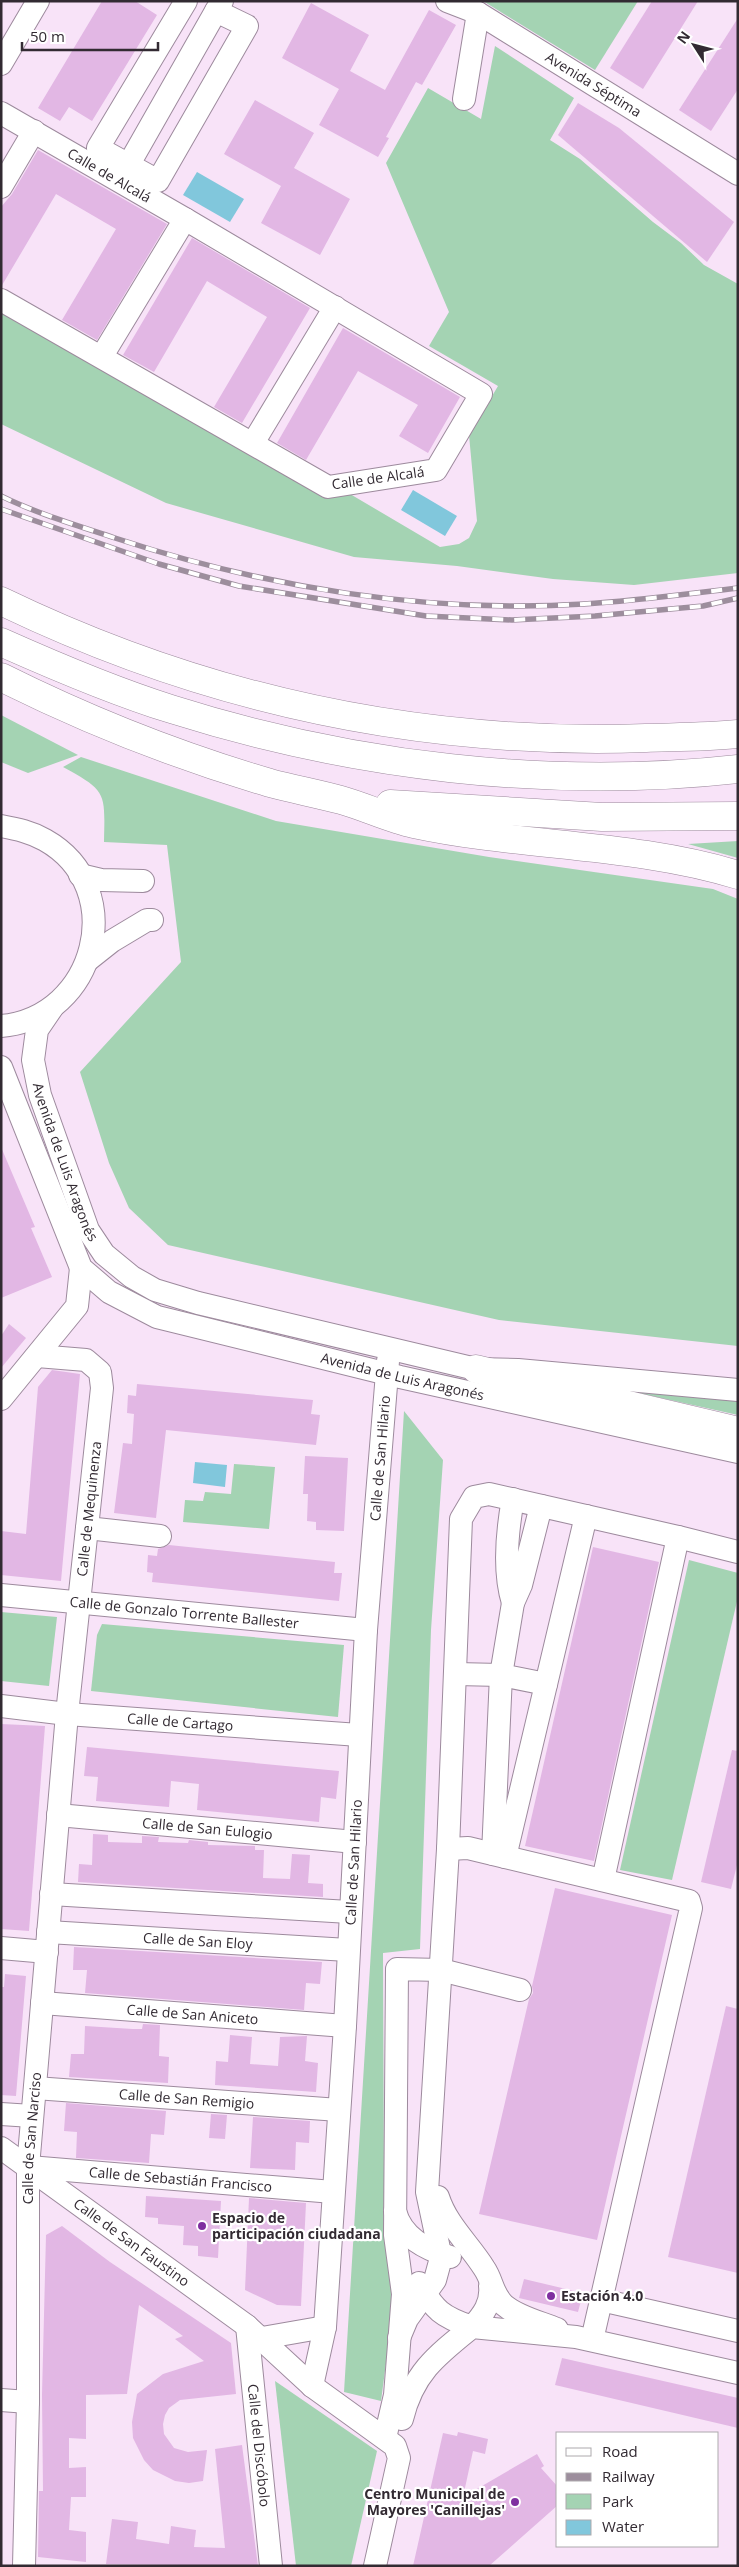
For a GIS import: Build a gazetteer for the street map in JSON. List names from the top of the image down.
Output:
{
  "streets": {
    "street": [
      "Avenida Séptima",
      "Calle de Alcalá",
      "Avenida de Luis Aragonés",
      "Calle de San Hilario",
      "Calle de Mequinenza",
      "Calle de Gonzalo Torrente Ballester",
      "Calle de Cartago",
      "Calle de San Eulogio",
      "Calle de San Eloy",
      "Calle de San Aniceto",
      "Calle de San Remigio",
      "Calle de San Narciso",
      "Calle de Sebastián Francisco",
      "Calle de San Faustino",
      "Calle del Discóbolo"
    ]
  },
  "crossings": [
    ["Avenida de Luis Aragonés", "Calle de San Hilario"],
    ["Calle de San Hilario", "Calle de Gonzalo Torrente Ballester"],
    ["Calle de San Hilario", "Calle de Cartago"],
    ["Calle de San Hilario", "Calle de San Eulogio"],
    ["Calle de San Hilario", "Calle de San Eloy"],
    ["Calle de San Hilario", "Calle de San Aniceto"],
    ["Calle de San Hilario", "Calle de San Remigio"],
    ["Calle de San Hilario", "Calle de Sebastián Francisco"],
    ["Calle de San Hilario", "Calle de San Faustino"],
    ["Calle de Mequinenza", "Calle de Gonzalo Torrente Ballester"],
    ["Calle de Mequinenza", "Calle de Cartago"],
    ["Calle de Mequinenza", "Calle de San Narciso"],
    ["Calle de Cartago", "Calle de San Narciso"],
    ["Calle de San Eulogio", "Calle de San Narciso"],
    ["Calle de San Eloy", "Calle de San Narciso"],
    ["Calle de San Aniceto", "Calle de San Narciso"],
    ["Calle de San Remigio", "Calle de San Narciso"],
    ["Calle de San Narciso", "Calle de Sebastián Francisco"],
    ["Calle de San Narciso", "Calle de San Faustino"],
    ["Calle de Sebastián Francisco", "Calle de San Faustino"],
    ["Calle de San Faustino", "Calle del Discóbolo"]
  ],
  "places": ["Espacio de participación ciudadana", "Estación 4.0", "Centro Municipal de Mayores 'Canillejas'"],
  "legend": [
    "Road",
    "Railway",
    "Park",
    "Water"
  ],
  "scale_bar": "50 m",
  "north": "top left"
}
